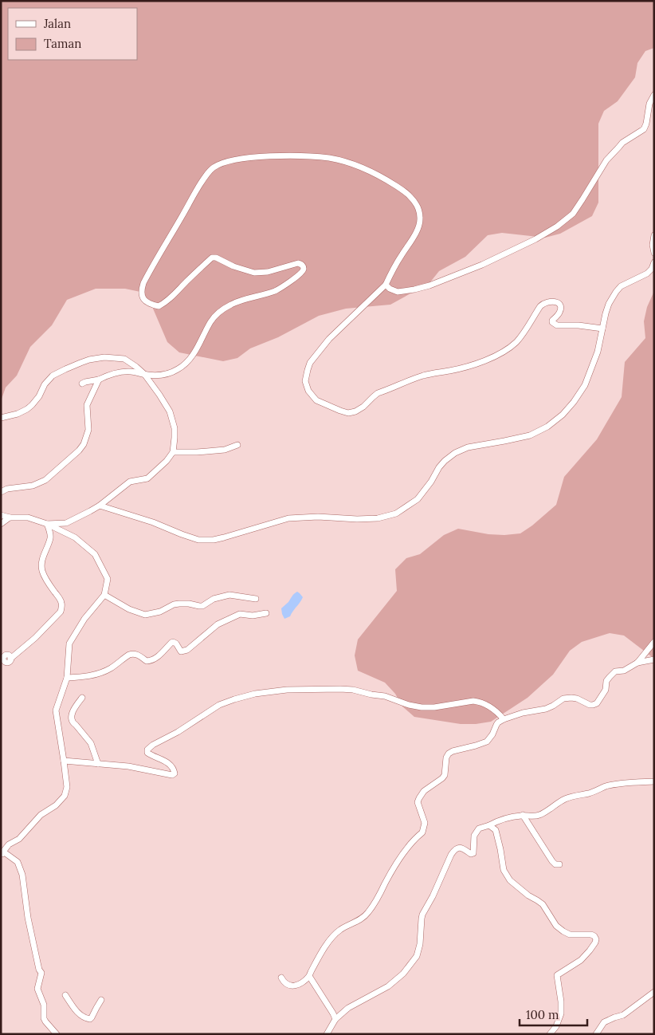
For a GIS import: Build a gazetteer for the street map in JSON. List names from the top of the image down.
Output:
{
  "legend": ["Jalan", "Taman"],
  "scale_bar": "100 m"
}
